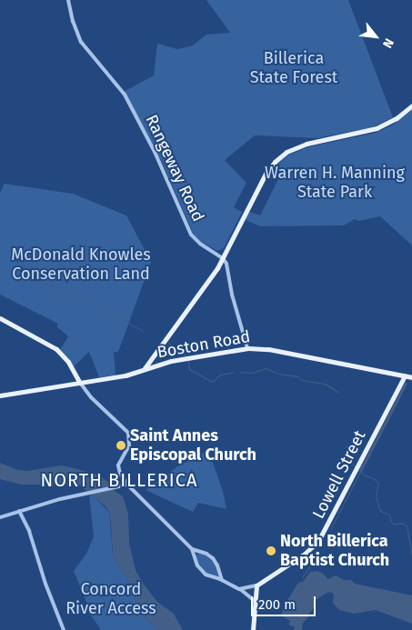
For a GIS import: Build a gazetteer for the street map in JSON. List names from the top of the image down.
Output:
{
  "streets": {
    "main road": ["Boston Road", "Lowell Street"],
    "street": ["Rangeway Road"]
  },
  "crossings": [
    ["Boston Road", "Lowell Street"]
  ],
  "districts": ["NORTH BILLERICA"],
  "parks": [
    "Billerica State Forest",
    "Warren H. Manning State Park",
    "McDonald Knowles Conservation Land",
    "Concord River Access"
  ],
  "places": ["Saint Annes Episcopal Church", "North Billerica Baptist Church"],
  "scale_bar": "200 m",
  "north": "bottom right"
}
